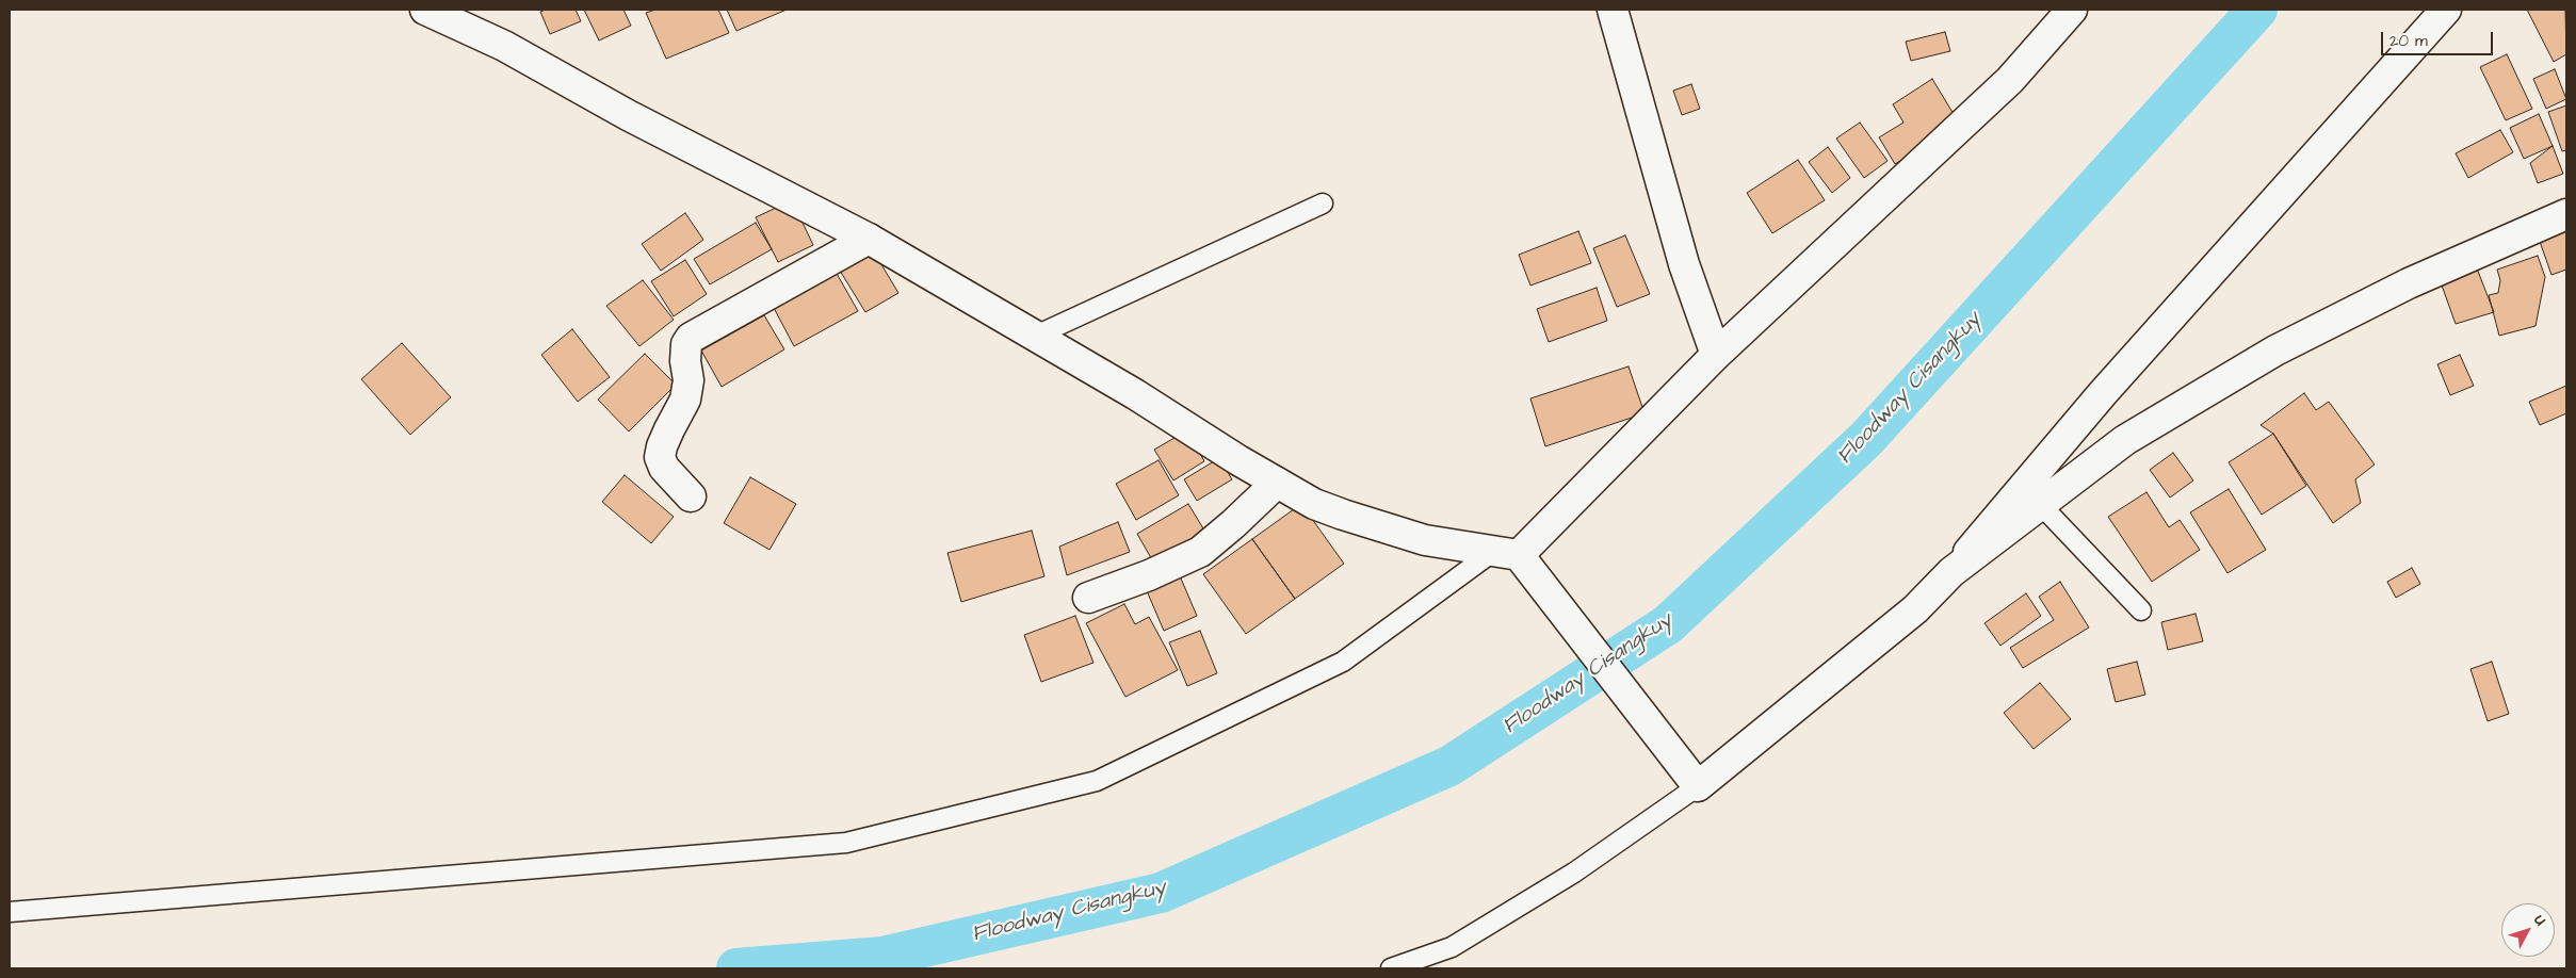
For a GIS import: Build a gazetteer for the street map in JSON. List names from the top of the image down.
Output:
{
  "water": ["Floodway Cisangkuy"],
  "scale_bar": "20 m",
  "north": "top right"
}
